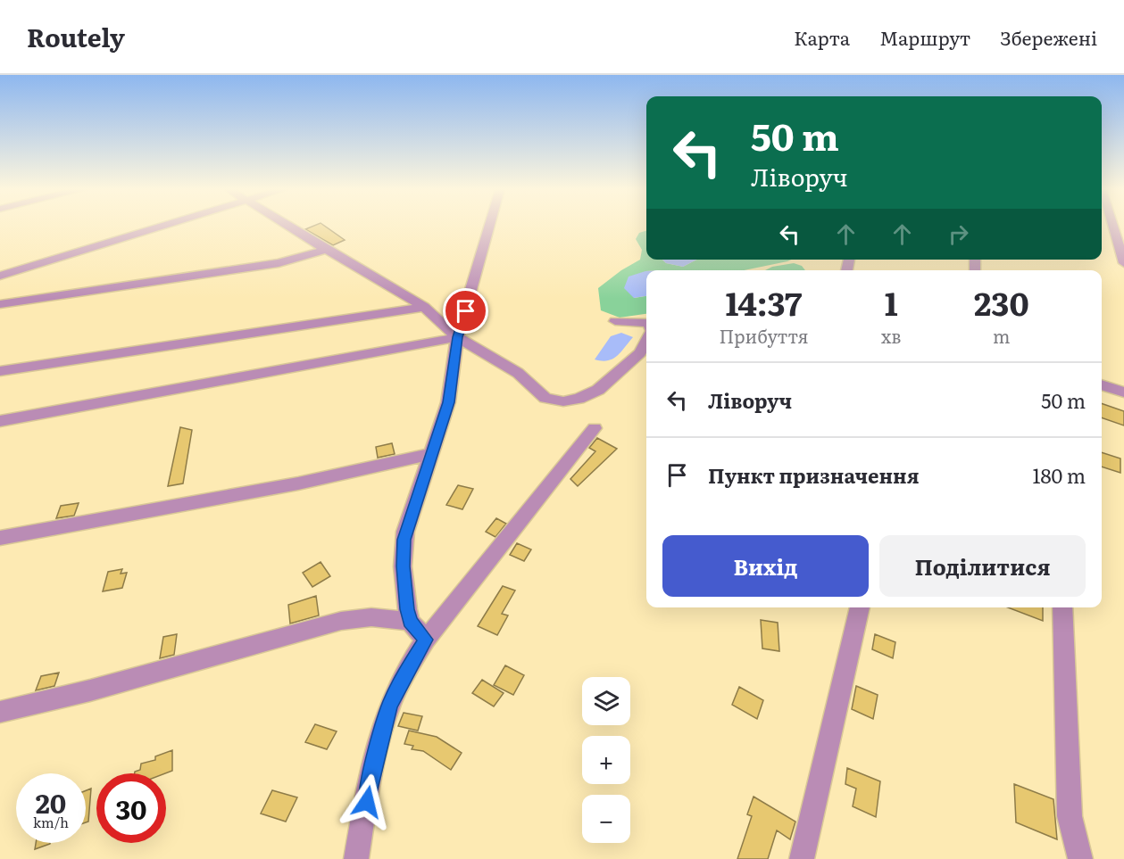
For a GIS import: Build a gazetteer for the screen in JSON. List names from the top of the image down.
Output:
{
  "page": {
    "header": "Routely",
    "nav": ["Карта", "Маршрут", "Збережені"],
    "turn": ["50 m", "Ліворуч"],
    "eta": [
      "14:37",
      "Прибуття",
      "1",
      "хв",
      "230",
      "m"
    ],
    "list": [
      {
        "name": "Ліворуч",
        "value": "50 m"
      },
      {
        "name": "Пункт призначення",
        "value": "180 m"
      }
    ],
    "buttons": ["Вихід", "Поділитися"],
    "map_buttons": ["+", "−"],
    "speed": "20 km/h",
    "limit": "30"
  }
}
